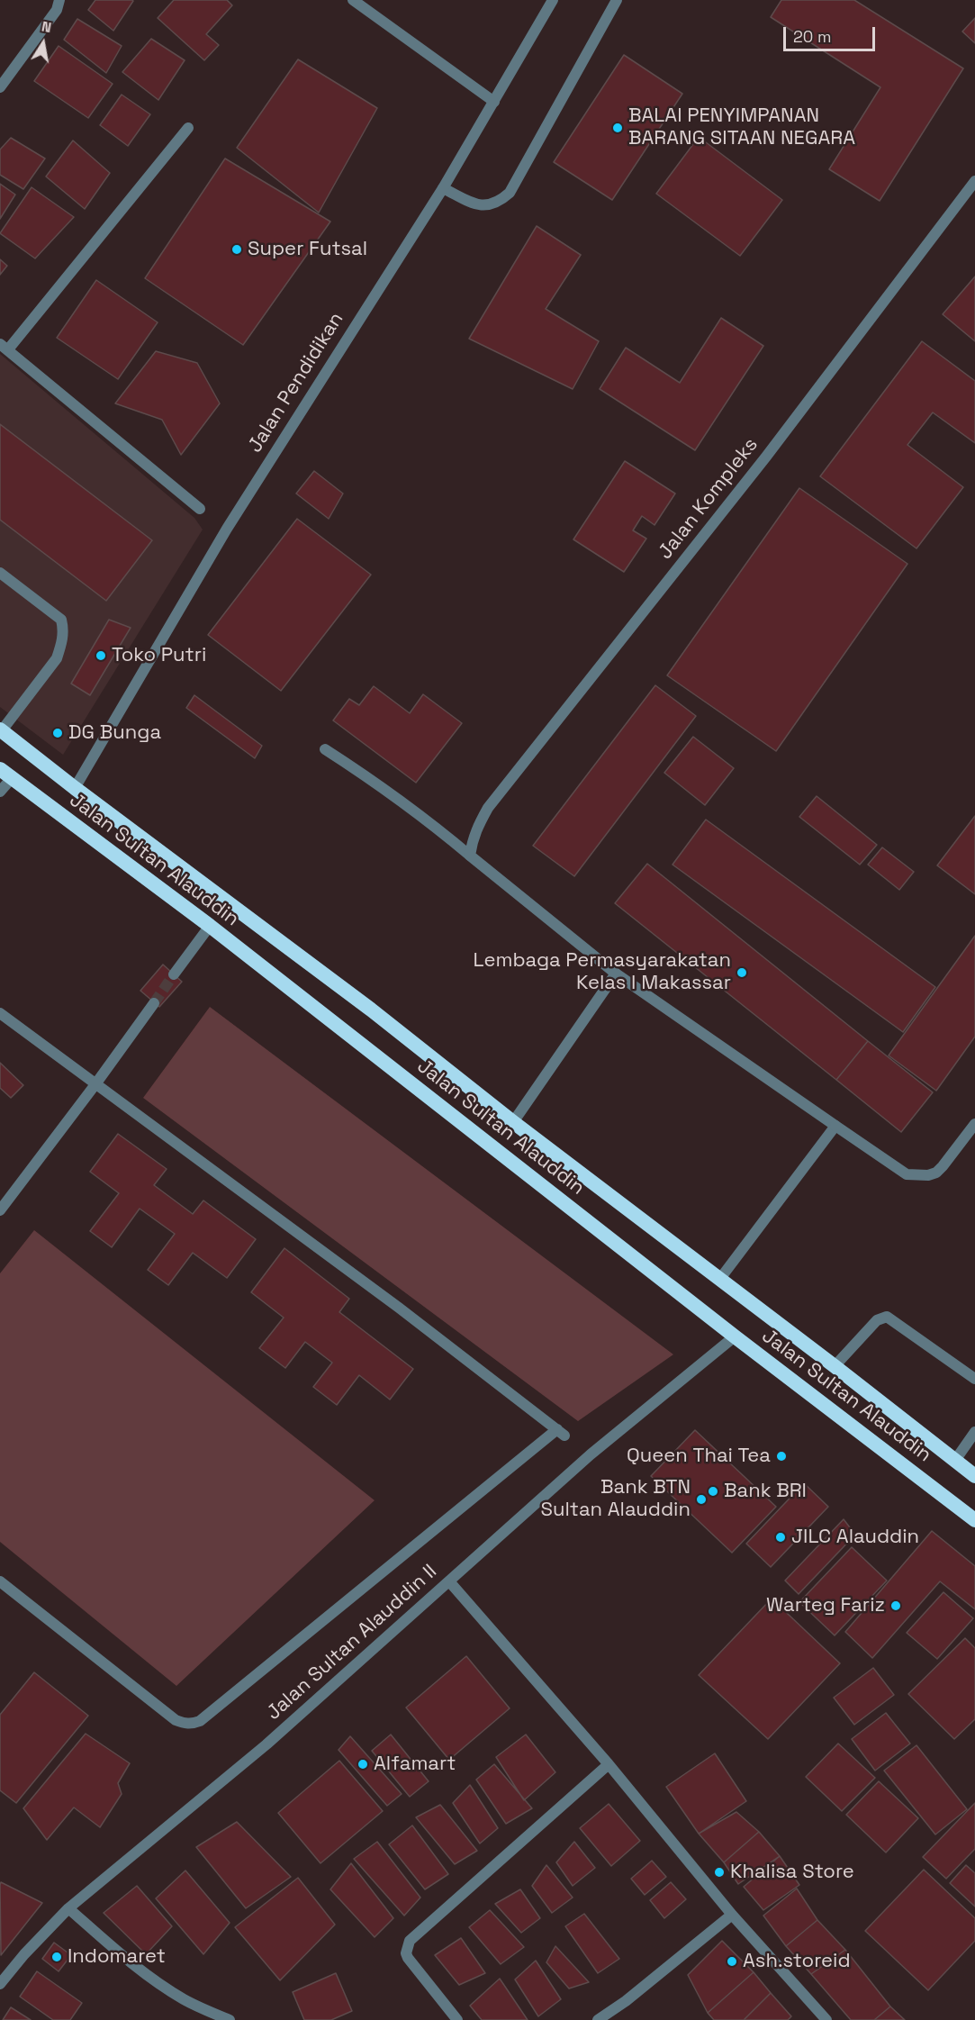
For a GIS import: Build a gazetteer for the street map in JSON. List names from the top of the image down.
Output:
{
  "streets": {
    "highway": ["Jalan Sultan Alauddin"],
    "street": ["Jalan Pendidikan", "Jalan Kompleks", "Jalan Sultan Alauddin II"]
  },
  "crossings": [
    ["Jalan Pendidikan", "Jalan Sultan Alauddin"],
    ["Jalan Sultan Alauddin", "Jalan Sultan Alauddin II"]
  ],
  "places": [
    "BALAI PENYIMPANAN BARANG SITAAN NEGARA",
    "Super Futsal",
    "Toko Putri",
    "DG Bunga",
    "Lembaga Permasyarakatan Kelas I Makassar",
    "Queen Thai Tea",
    "Bank BRI",
    "Bank BTN Sultan Alauddin",
    "JILC Alauddin",
    "Warteg Fariz",
    "Alfamart",
    "Khalisa Store",
    "Indomaret",
    "Ash.storeid"
  ],
  "scale_bar": "20 m",
  "north": "top"
}
